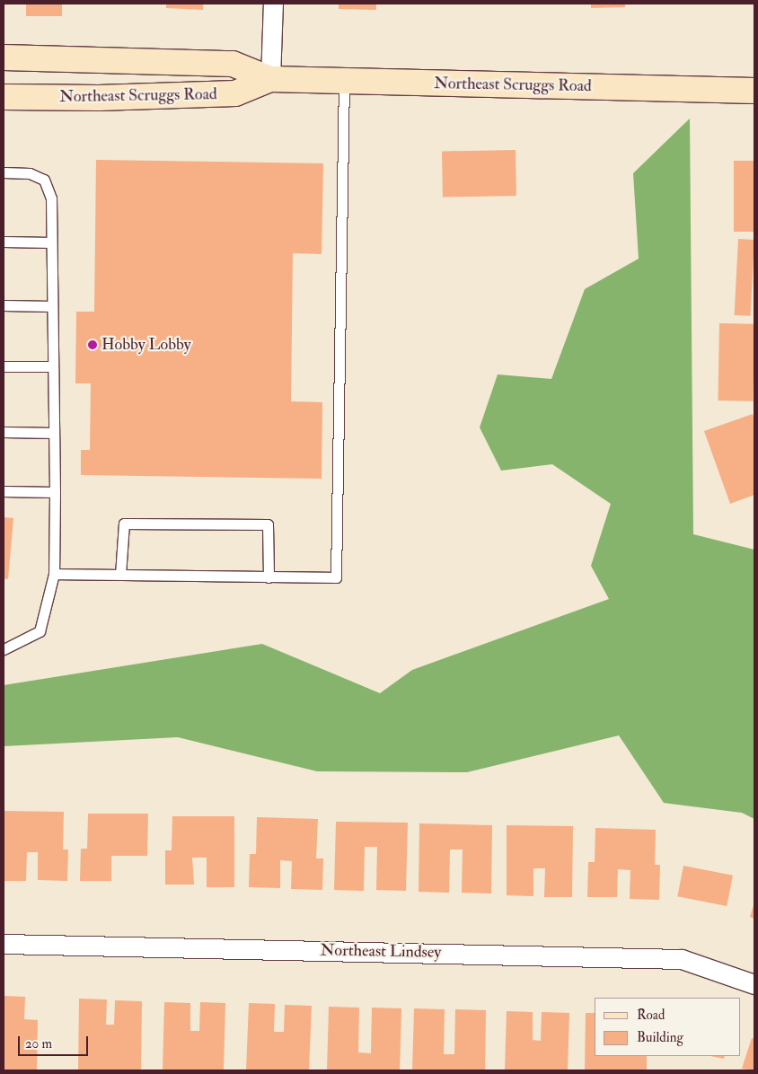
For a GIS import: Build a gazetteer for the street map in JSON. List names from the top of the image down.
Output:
{
  "streets": {
    "street": ["Northeast Scruggs Road", "Northeast Lindsey"]
  },
  "places": ["Hobby Lobby"],
  "legend": ["Road", "Building"],
  "scale_bar": "20 m"
}
